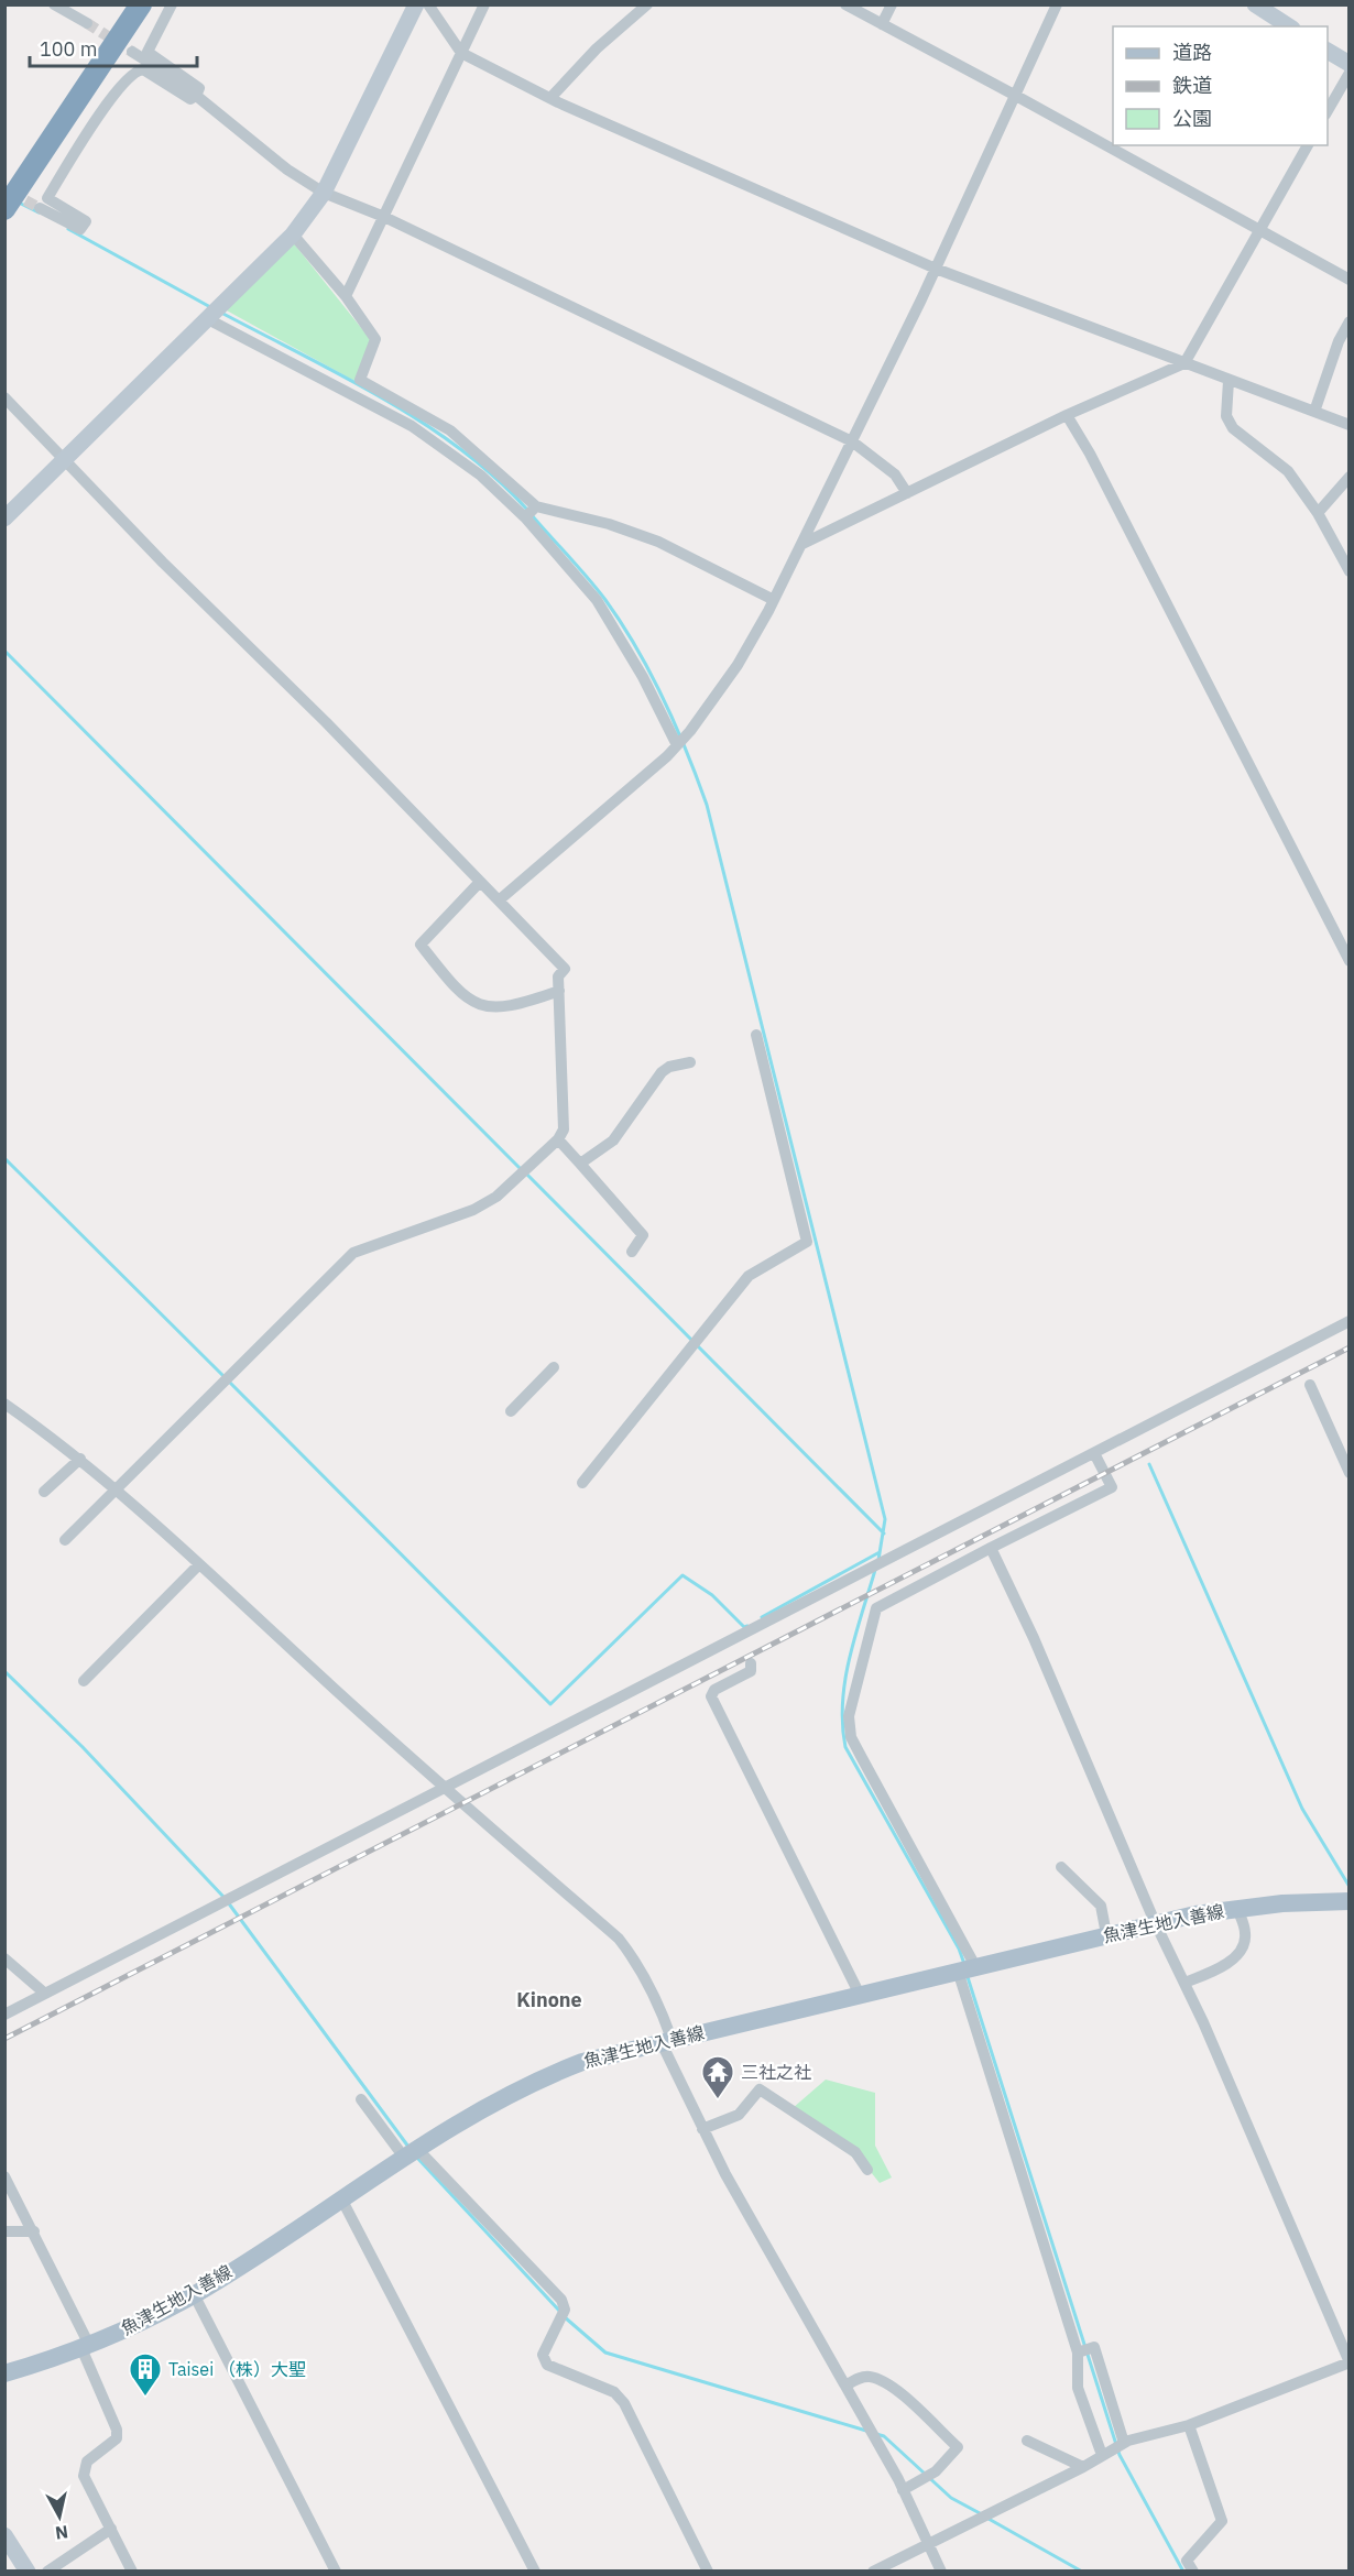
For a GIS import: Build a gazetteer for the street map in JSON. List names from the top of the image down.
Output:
{
  "streets": {
    "main road": ["魚津生地入善線"]
  },
  "districts": ["Kinone"],
  "places": {
    "temple": ["三社之社"],
    "building": ["Taisei （株）大聖"]
  },
  "legend": ["道路", "鉄道", "公園"],
  "scale_bar": "100 m",
  "north": "bottom"
}
